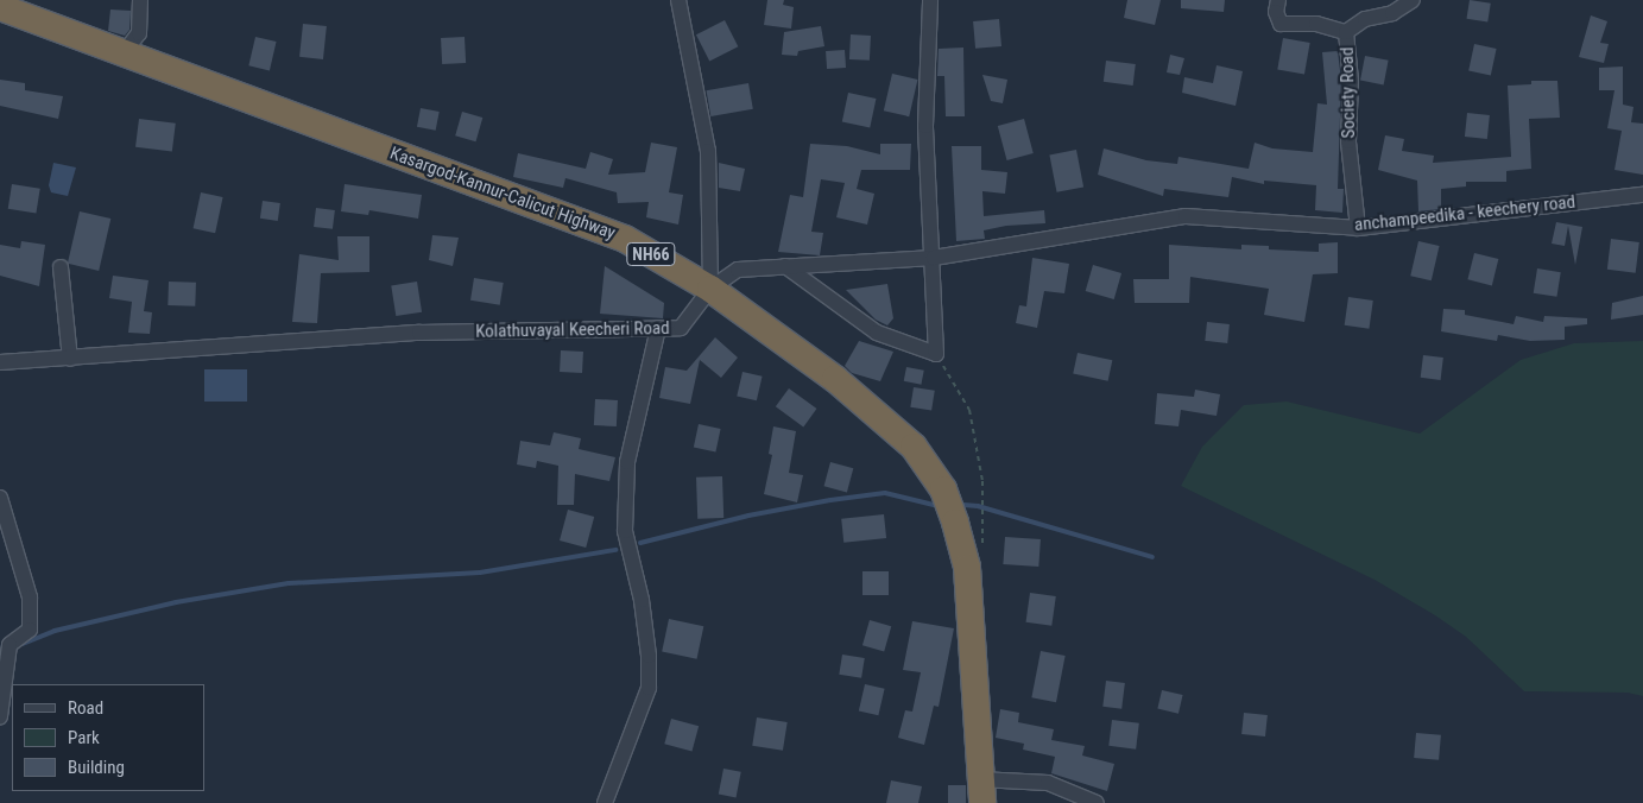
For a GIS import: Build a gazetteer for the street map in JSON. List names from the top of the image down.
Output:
{
  "streets": {
    "highway": ["Kasargod-Kannur-Calicut Highway", "NH66"],
    "street": ["Society Road", "anchampeedika - keechery road", "Kolathuvayal Keecheri Road"]
  },
  "crossings": [
    ["Society Road", "anchampeedika - keechery road"],
    ["Kasargod-Kannur-Calicut Highway", "Kolathuvayal Keecheri Road"],
    ["anchampeedika - keechery road", "Kolathuvayal Keecheri Road"]
  ],
  "legend": ["Road", "Park", "Building"]
}
